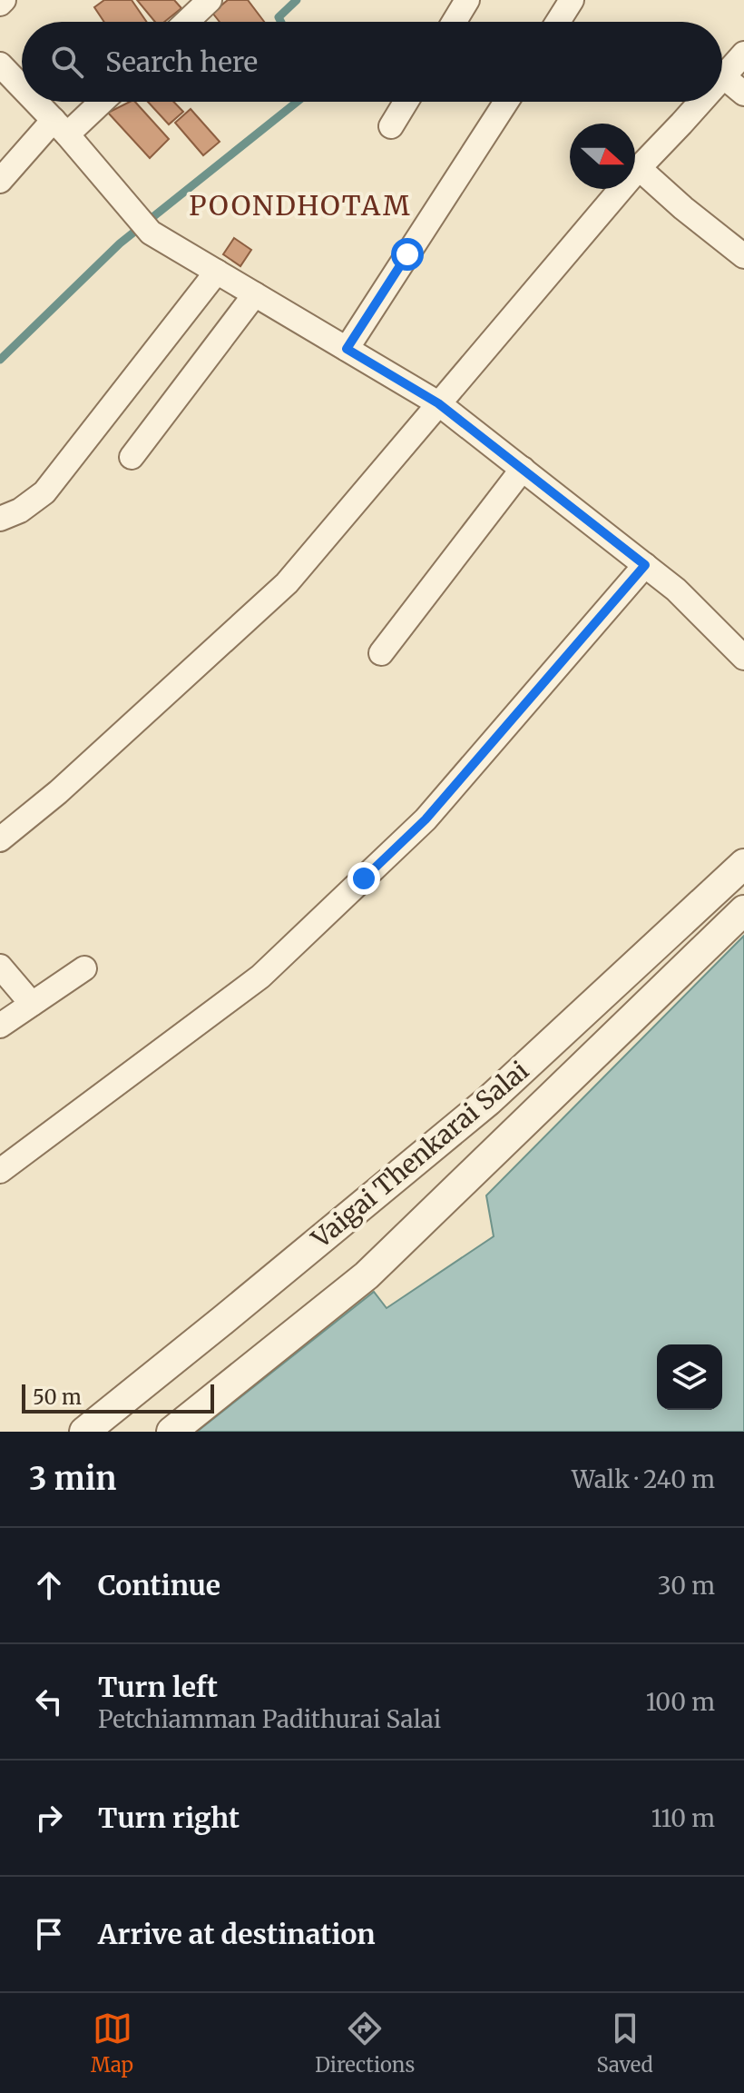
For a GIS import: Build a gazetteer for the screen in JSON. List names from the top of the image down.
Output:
{
  "streets": {
    "street": ["Vaigai Thenkarai Salai"]
  },
  "districts": ["POONDHOTAM"],
  "scale_bar": "50 m",
  "north": "right",
  "page": {
    "search": "Search here",
    "scale": "50 m",
    "heading": ["3 min", "Walk · 240 m"],
    "list": [
      ["Continue", "30 m"],
      ["Turn left", "Petchiamman Padithurai Salai", "100 m"],
      ["Turn right", "110 m"],
      "Arrive at destination"
    ],
    "nav": ["Map", "Directions", "Saved"]
  }
}
